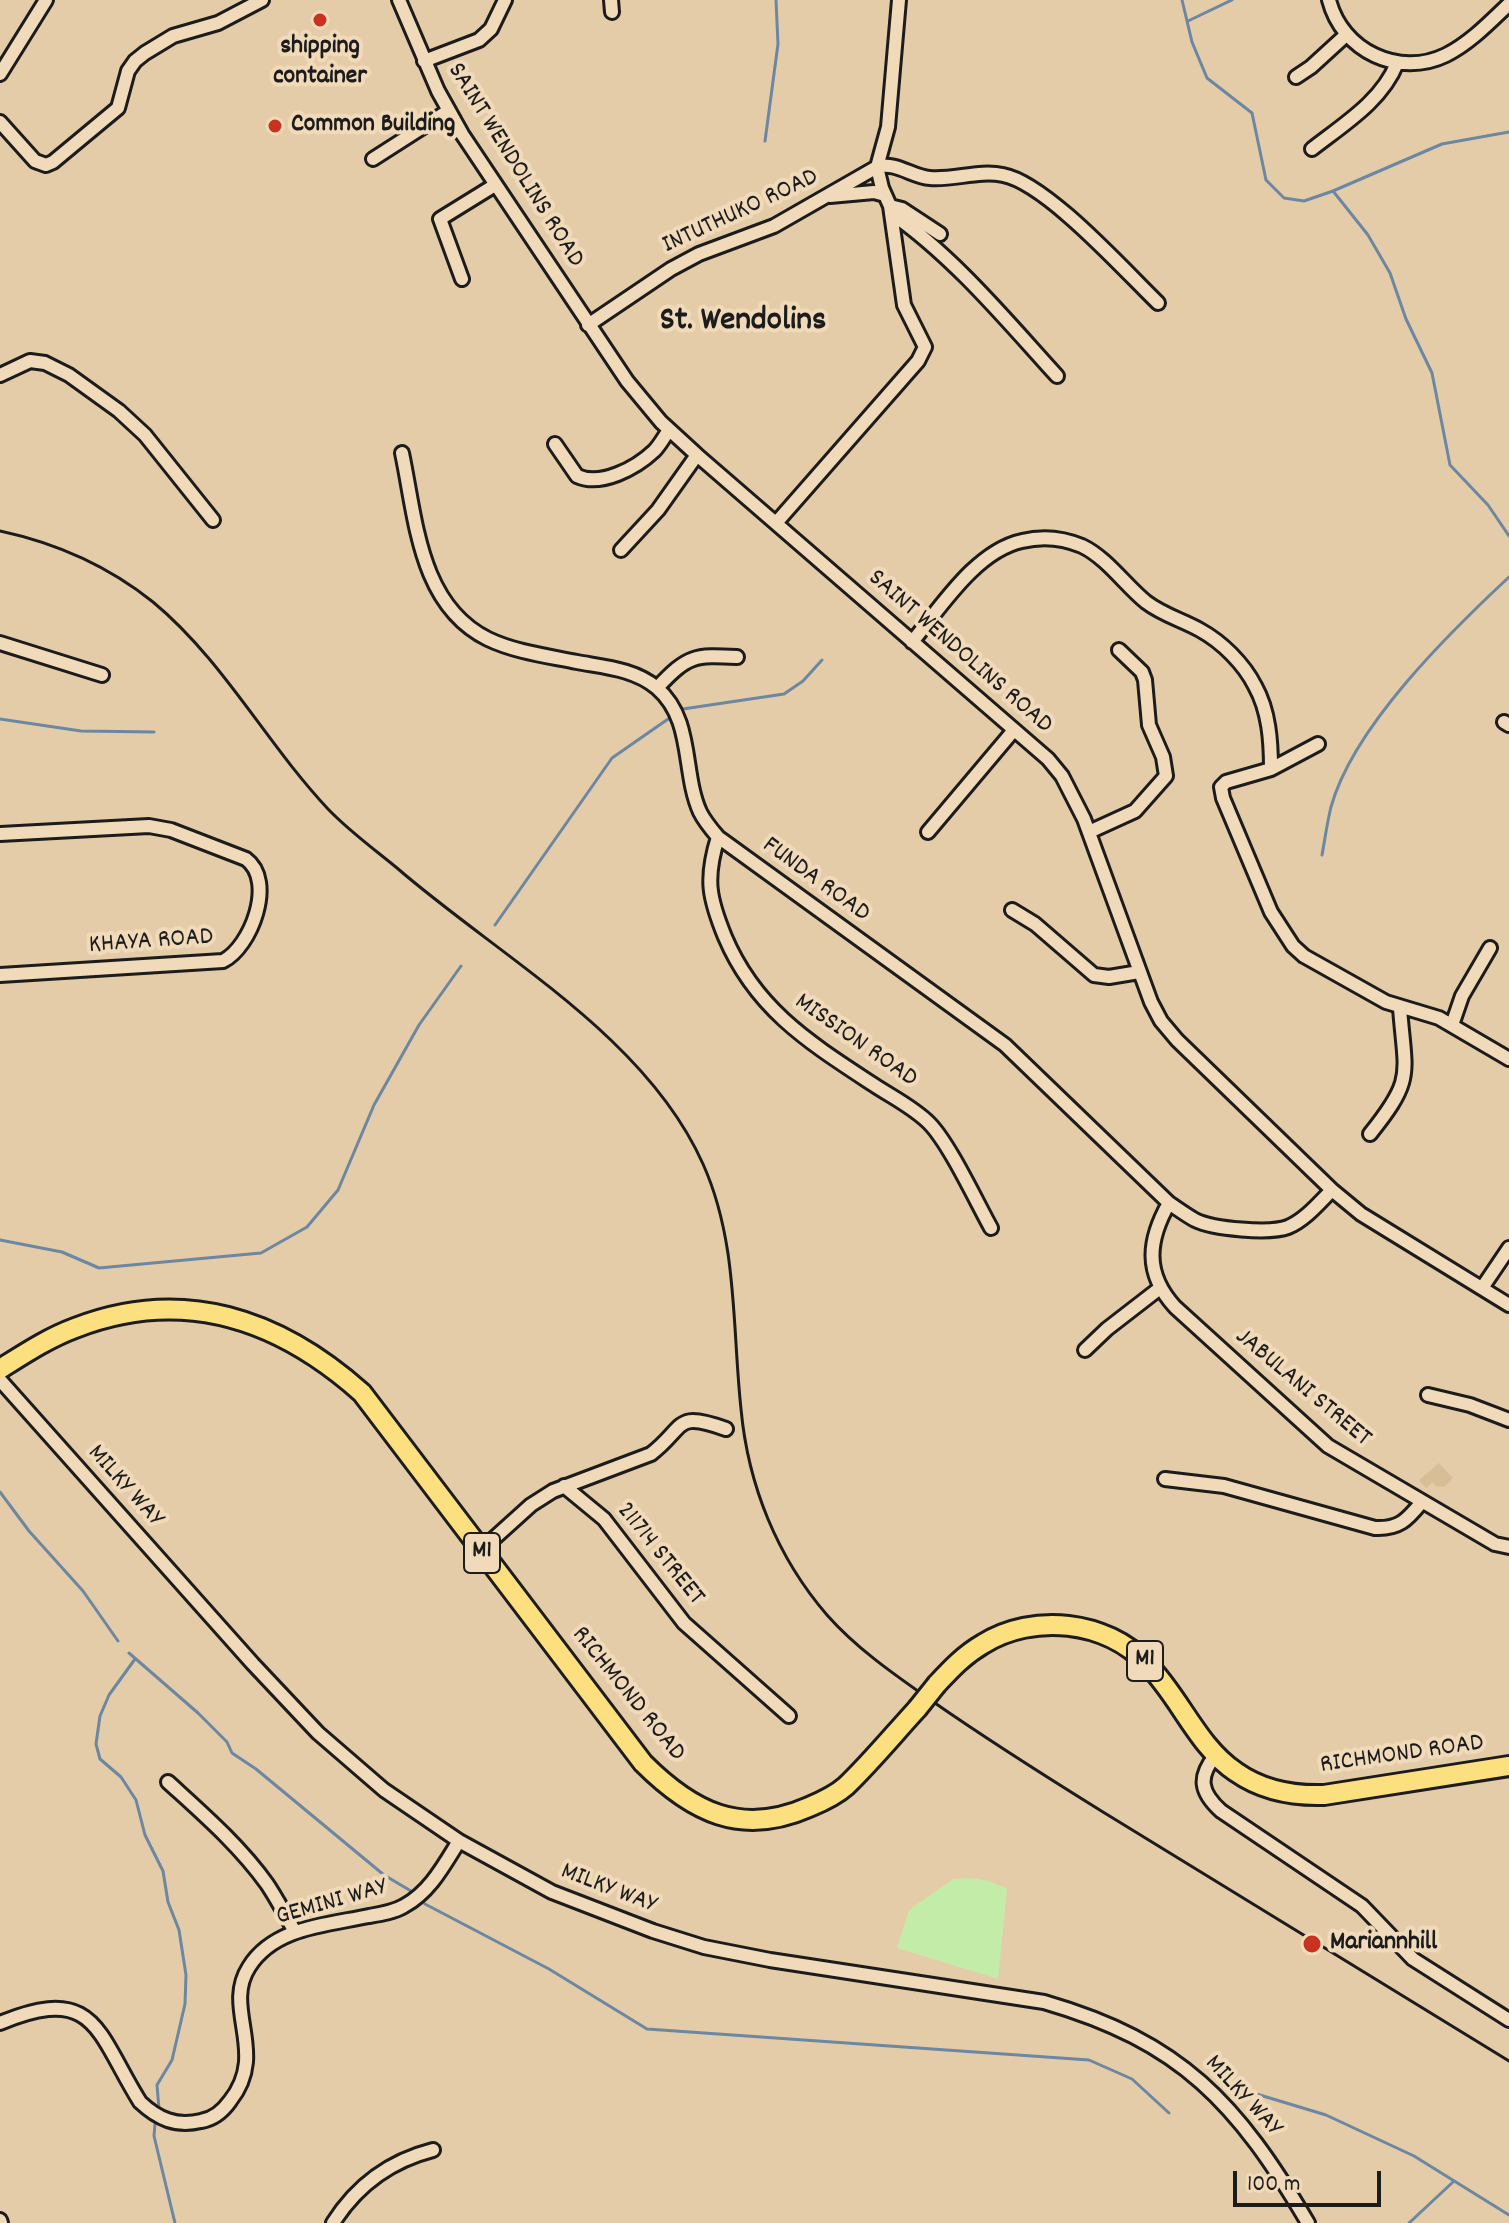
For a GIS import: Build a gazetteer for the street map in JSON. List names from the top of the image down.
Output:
{
  "streets": {
    "highway": ["M1", "RICHMOND ROAD"],
    "street": [
      "SAINT WENDOLINS ROAD",
      "INTUTHUKO ROAD",
      "FUNDA ROAD",
      "KHAYA ROAD",
      "MISSION ROAD",
      "JABULANI STREET",
      "MILKY WAY",
      "211714 STREET",
      "GEMINI WAY"
    ]
  },
  "crossings": [
    ["SAINT WENDOLINS ROAD", "INTUTHUKO ROAD"],
    ["SAINT WENDOLINS ROAD", "FUNDA ROAD"],
    ["FUNDA ROAD", "MISSION ROAD"],
    ["MILKY WAY", "GEMINI WAY"]
  ],
  "districts": ["St. Wendolins"],
  "places": ["shipping container", "Common Building", "Mariannhill"],
  "scale_bar": "100 m"
}
